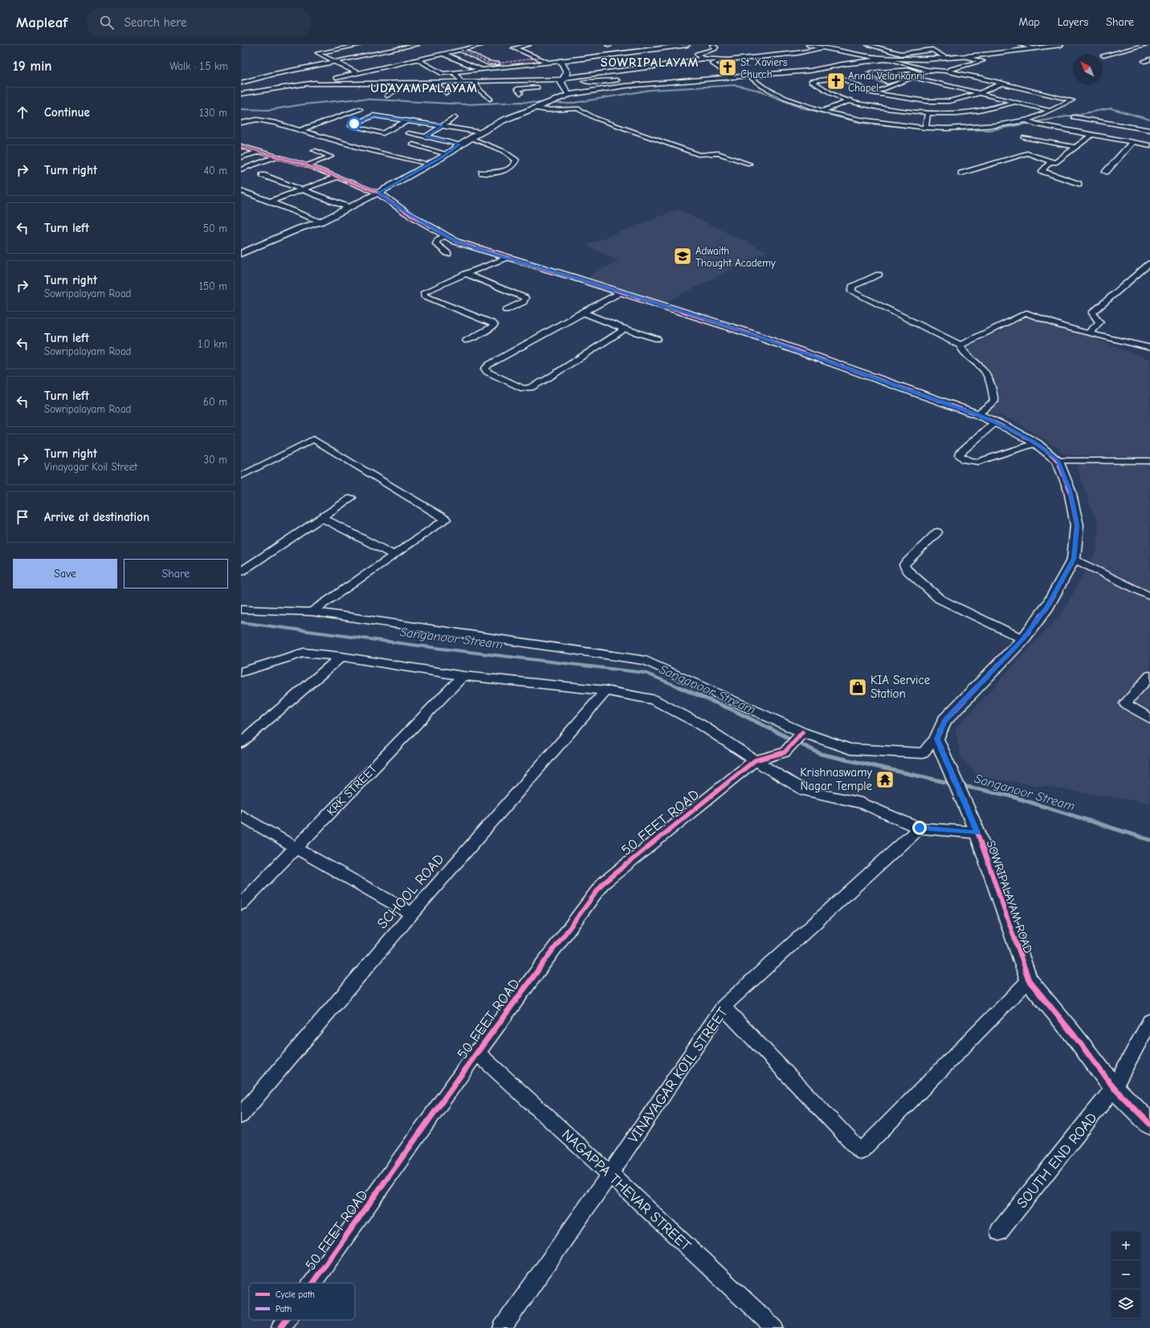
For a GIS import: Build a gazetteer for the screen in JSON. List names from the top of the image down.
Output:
{
  "streets": {
    "street": [
      "KRK STREET",
      "50 FEET ROAD",
      "SCHOOL ROAD",
      "SOWRIPALAYAM ROAD",
      "VINAYAGAR KOIL STREET",
      "SOUTH END ROAD",
      "NAGAPPA THEVAR STREET"
    ]
  },
  "crossings": [
    ["50 FEET ROAD", "NAGAPPA THEVAR STREET"],
    ["SOWRIPALAYAM ROAD", "SOUTH END ROAD"],
    ["VINAYAGAR KOIL STREET", "NAGAPPA THEVAR STREET"]
  ],
  "districts": ["SOWRIPALAYAM", "UDAYAMPALAYAM"],
  "water": ["Sanganoor Stream"],
  "places": {
    "church": ["St. Xaviers Church", "Annai Velankanni Chapel"],
    "school or university": ["Adwaith Thought Academy"],
    "shop": ["KIA Service Station"],
    "temple": ["Krishnaswamy Nagar Temple"]
  },
  "legend": ["Cycle path", "Path"],
  "north": "top left",
  "page": {
    "header": "Mapleaf",
    "search": "Search here",
    "nav": ["Map", "Layers", "Share"],
    "heading": ["19 min", "Walk · 1.5 km"],
    "list": [
      ["Continue", "130 m"],
      ["Turn right", "40 m"],
      ["Turn left", "50 m"],
      ["Turn right", "Sowripalayam Road", "150 m"],
      ["Turn left", "Sowripalayam Road", "1.0 km"],
      ["Turn left", "Sowripalayam Road", "60 m"],
      ["Turn right", "Vinayagar Koil Street", "30 m"],
      "Arrive at destination"
    ],
    "buttons": ["Save", "Share"],
    "map_buttons": ["+", "−"]
  }
}
